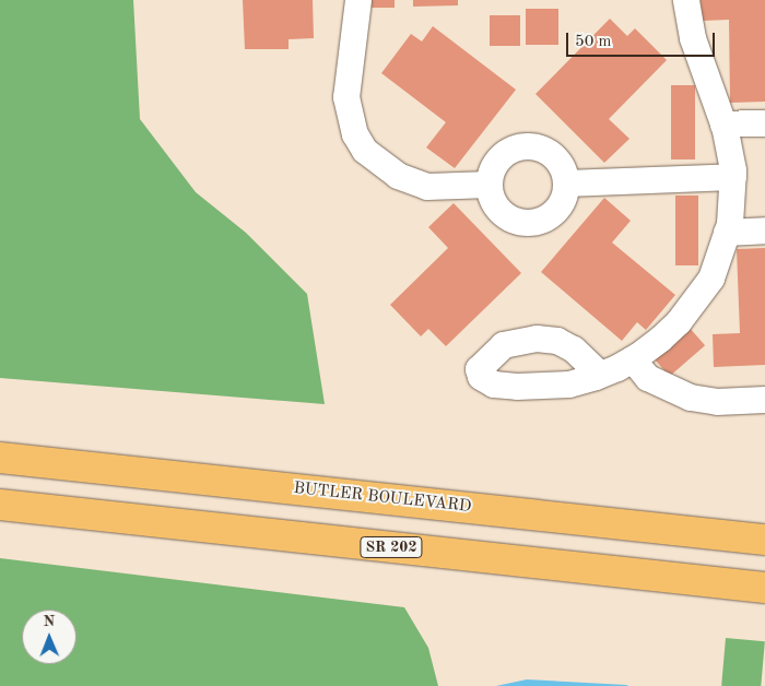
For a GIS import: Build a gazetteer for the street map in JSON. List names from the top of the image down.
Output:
{
  "streets": {
    "highway": ["BUTLER BOULEVARD", "SR 202"]
  },
  "scale_bar": "50 m",
  "north": "top"
}
